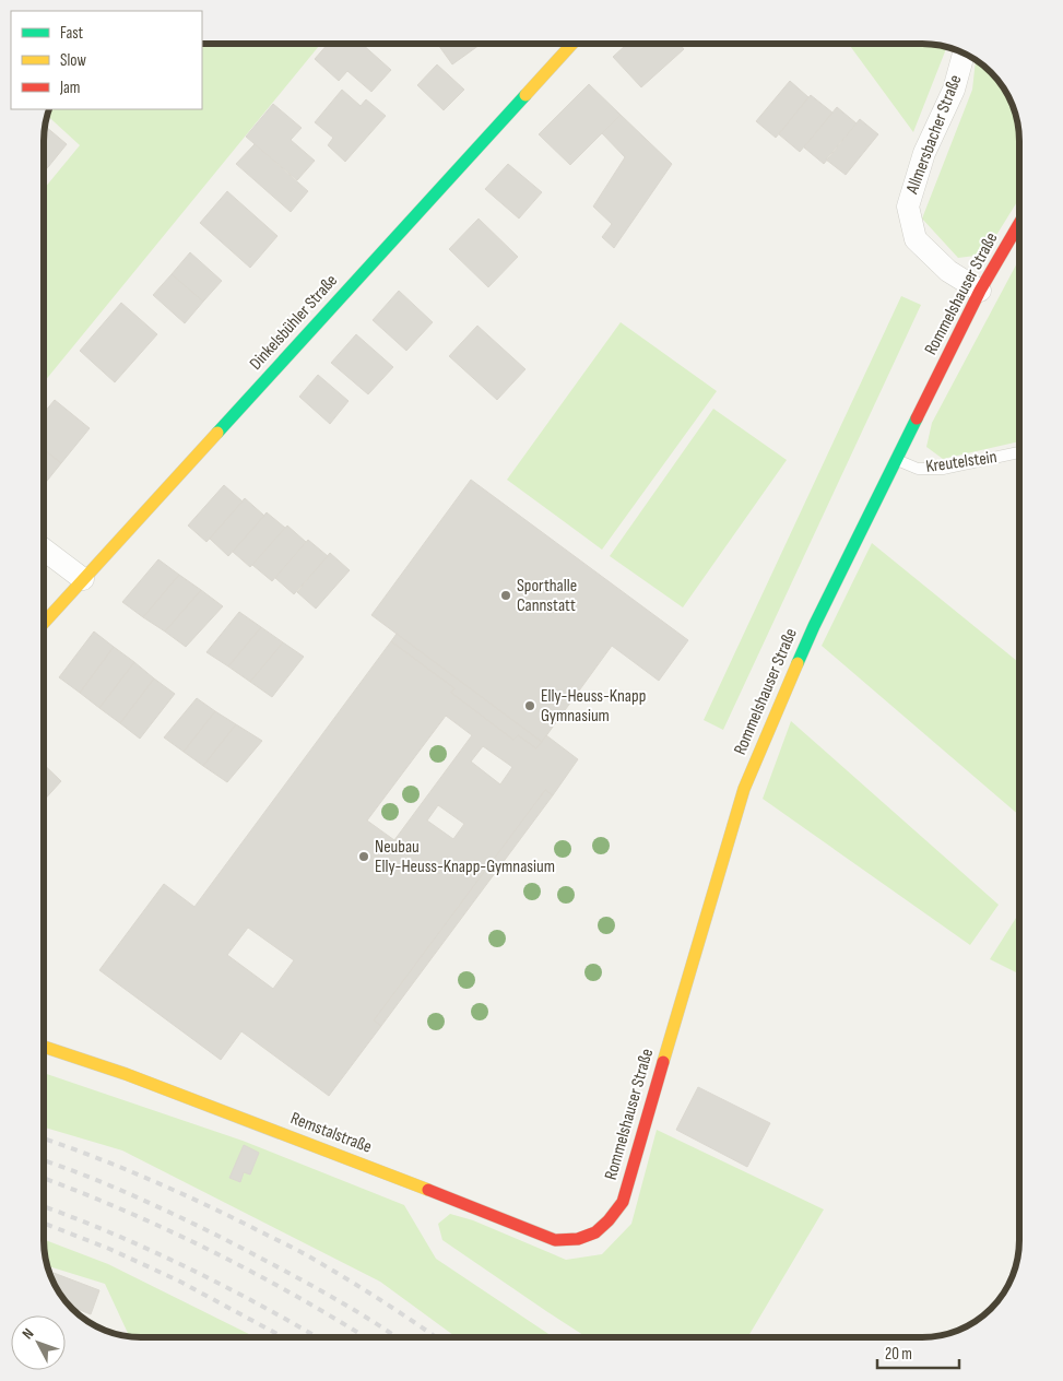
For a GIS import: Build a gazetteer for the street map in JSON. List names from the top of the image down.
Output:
{
  "streets": {
    "street": [
      "Allmersbacher Straße",
      "Rommelshauser Straße",
      "Dinkelsbühler Straße",
      "Remstalstraße"
    ],
    "lane": ["Kreutelstein"]
  },
  "crossings": [
    ["Allmersbacher Straße", "Rommelshauser Straße"],
    ["Rommelshauser Straße", "Kreutelstein"],
    ["Rommelshauser Straße", "Remstalstraße"]
  ],
  "places": ["Sporthalle Cannstatt", "Elly-Heuss-Knapp Gymnasium", "Neubau Elly-Heuss-Knapp-Gymnasium"],
  "legend": ["Fast", "Slow", "Jam"],
  "scale_bar": "20 m",
  "north": "top left"
}
